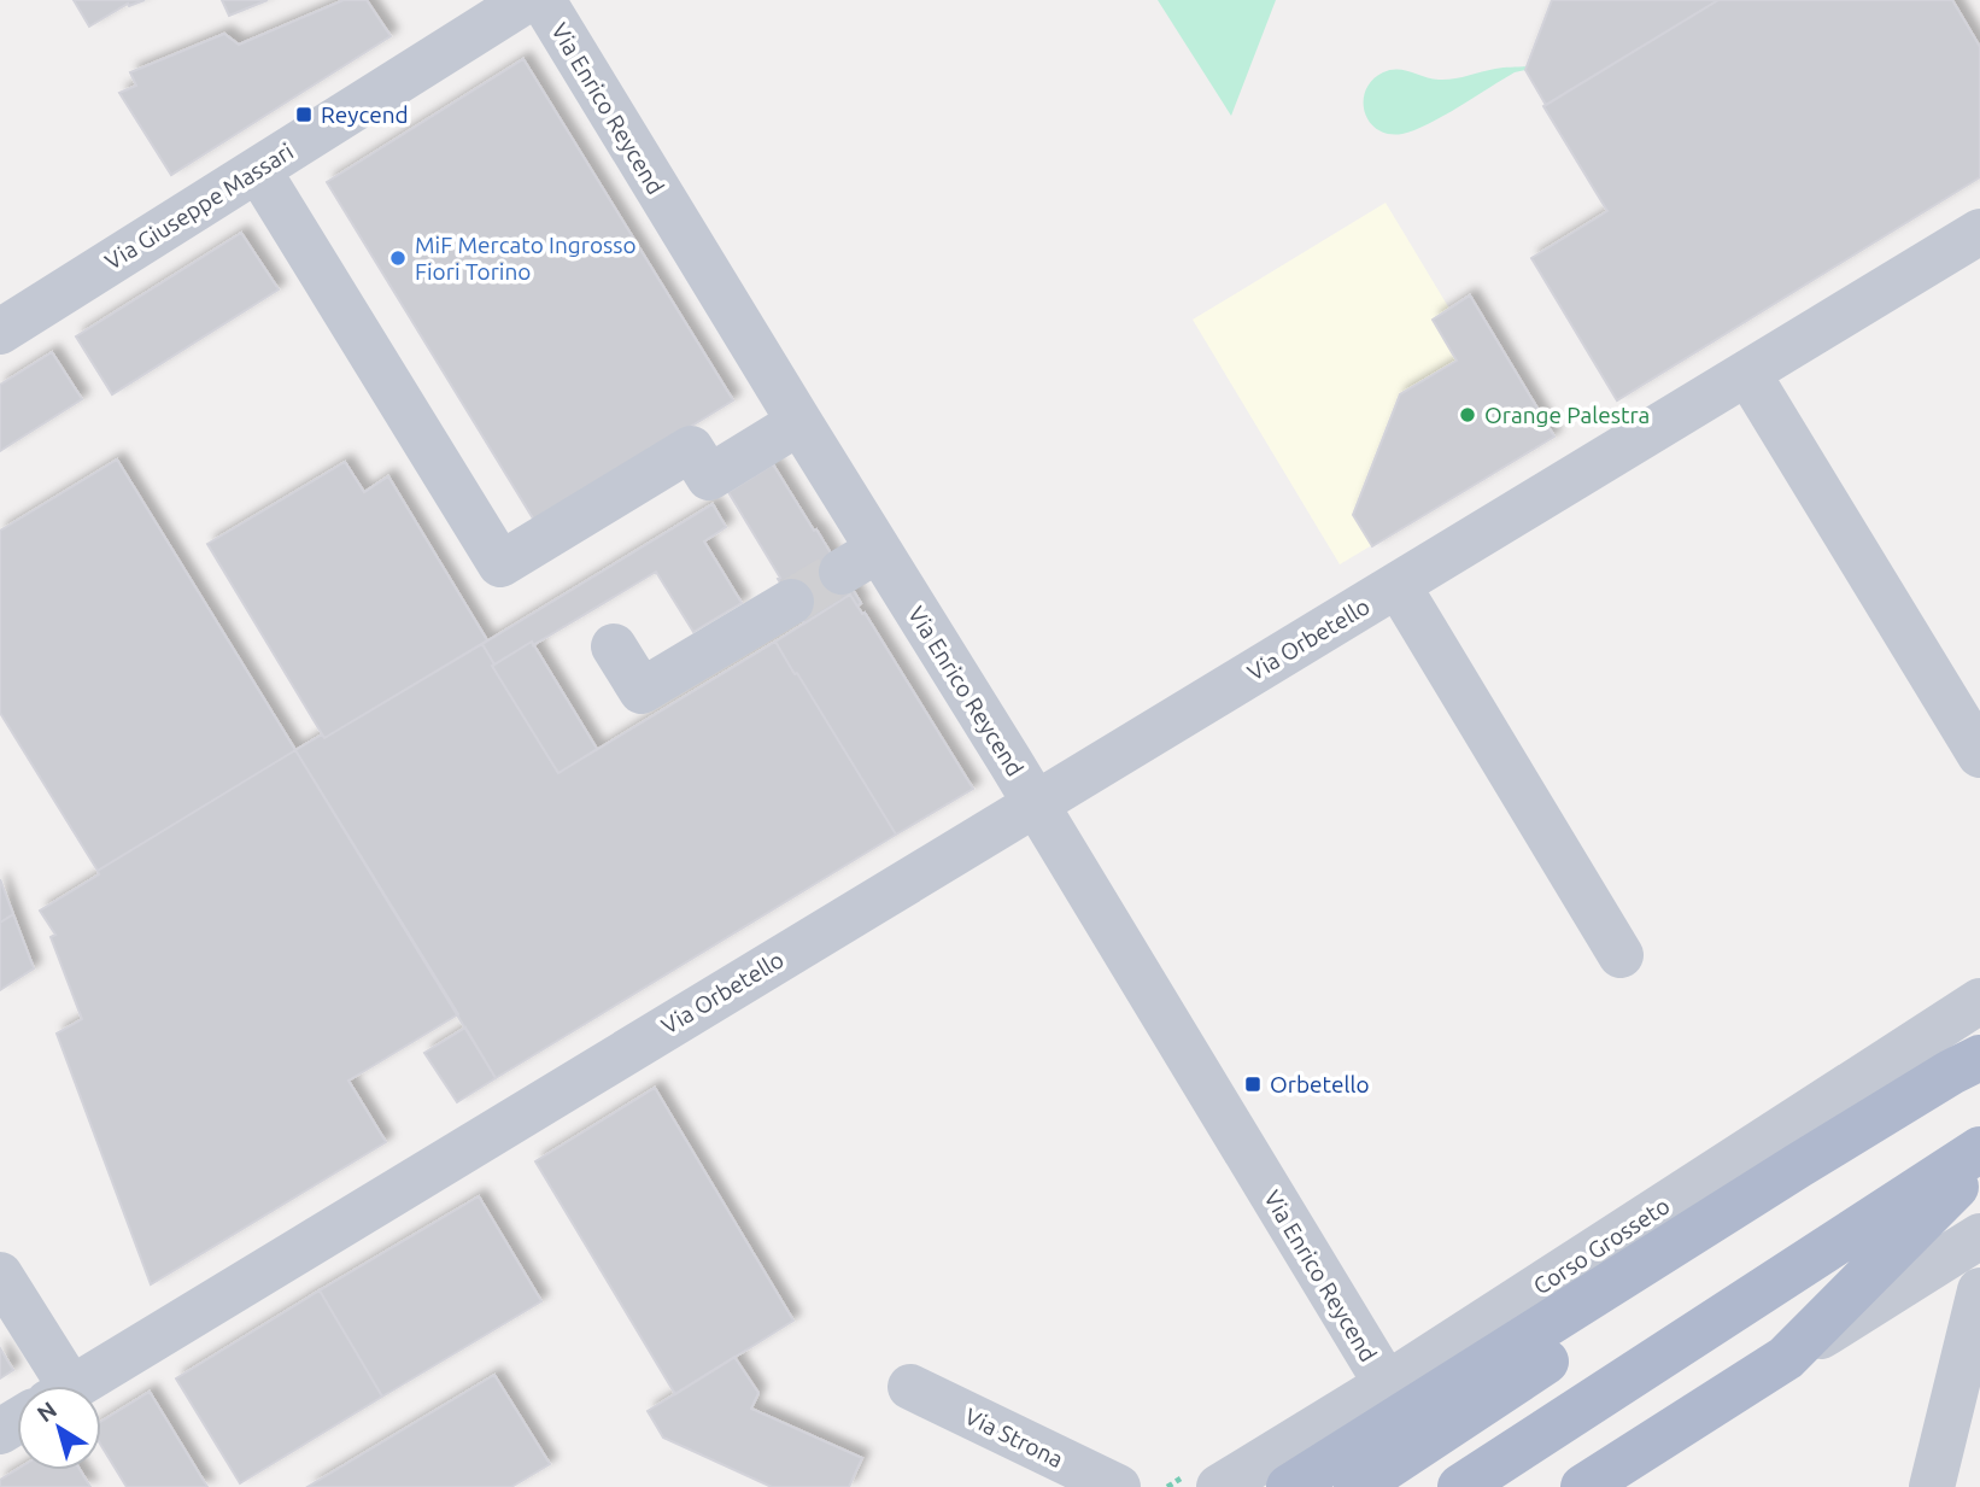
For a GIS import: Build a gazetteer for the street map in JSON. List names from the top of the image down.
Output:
{
  "streets": {
    "main road": ["Corso Grosseto"],
    "street": [
      "Via Enrico Reycend",
      "Via Giuseppe Massari",
      "Via Orbetello",
      "Via Strona"
    ]
  },
  "crossings": [
    ["Via Enrico Reycend", "Via Orbetello"],
    ["Via Enrico Reycend", "Corso Grosseto"]
  ],
  "places": {
    "transit": ["Reycend", "Orbetello"],
    "other": ["MiF Mercato Ingrosso Fiori Torino", "Orange Palestra"]
  },
  "north": "top left"
}
